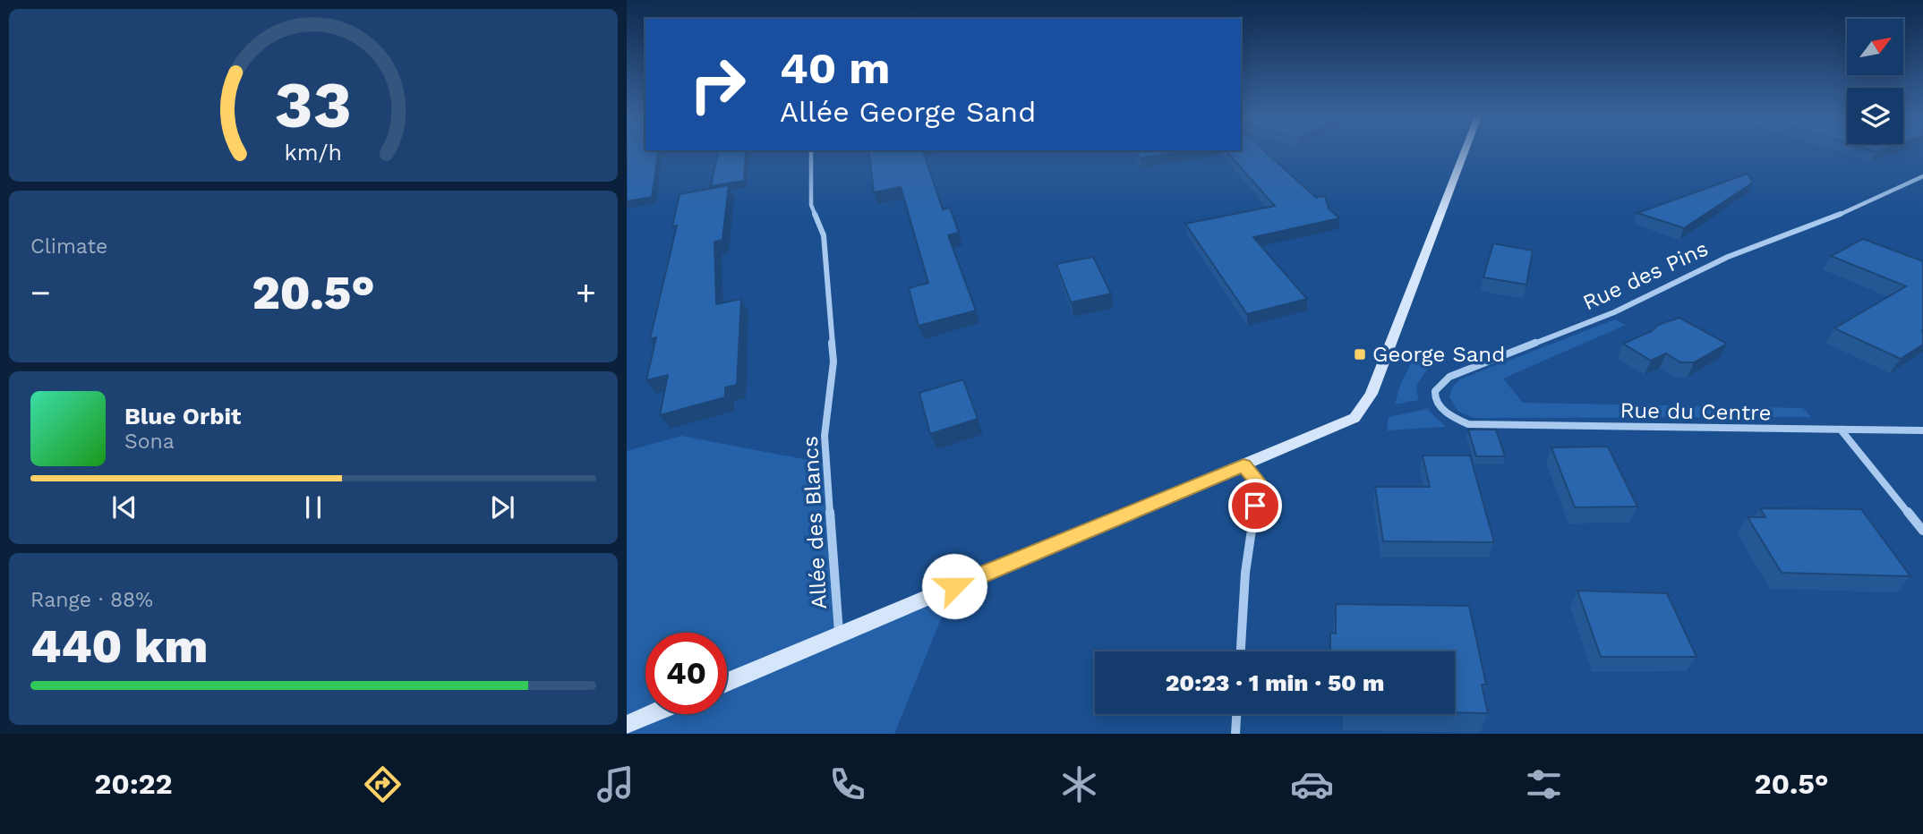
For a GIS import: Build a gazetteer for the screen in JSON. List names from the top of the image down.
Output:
{
  "streets": {
    "street": ["Rue des Pins", "Rue du Centre", "Allée des Blancs"]
  },
  "crossings": [
    ["Rue des Pins", "Rue du Centre"]
  ],
  "places": {
    "transit": ["George Sand"]
  },
  "north": "top right",
  "page": {
    "turn": ["40 m", "Allée George Sand"],
    "tile": [
      "Climate",
      ["Range · 88%", "440 km"]
    ],
    "heat": ["−", "20.5°", "+"],
    "song": ["Blue Orbit", "Sona"],
    "limit": "40",
    "trip": "20:23 · 1 min · 50 m",
    "tabs": ["20:22", "20.5°"],
    "gauge": ["33", "km/h"]
  }
}
